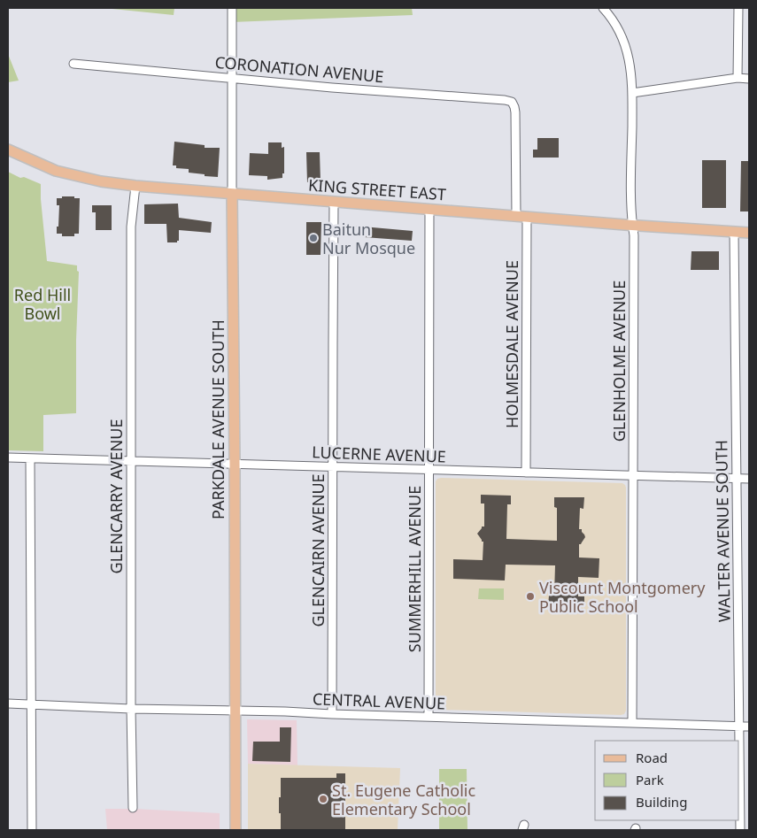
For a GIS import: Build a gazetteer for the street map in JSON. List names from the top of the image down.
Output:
{
  "streets": {
    "main road": ["KING STREET EAST", "PARKDALE AVENUE SOUTH"],
    "street": [
      "CORONATION AVENUE",
      "HOLMESDALE AVENUE",
      "GLENHOLME AVENUE",
      "LUCERNE AVENUE",
      "GLENCARRY AVENUE",
      "WALTER AVENUE SOUTH",
      "GLENCAIRN AVENUE",
      "SUMMERHILL AVENUE",
      "CENTRAL AVENUE"
    ]
  },
  "crossings": [
    ["CORONATION AVENUE", "KING STREET EAST"],
    ["CORONATION AVENUE", "PARKDALE AVENUE SOUTH"],
    ["KING STREET EAST", "HOLMESDALE AVENUE"],
    ["KING STREET EAST", "GLENHOLME AVENUE"],
    ["KING STREET EAST", "PARKDALE AVENUE SOUTH"],
    ["KING STREET EAST", "GLENCARRY AVENUE"],
    ["KING STREET EAST", "WALTER AVENUE SOUTH"],
    ["KING STREET EAST", "GLENCAIRN AVENUE"],
    ["KING STREET EAST", "SUMMERHILL AVENUE"],
    ["HOLMESDALE AVENUE", "LUCERNE AVENUE"],
    ["GLENHOLME AVENUE", "LUCERNE AVENUE"],
    ["GLENHOLME AVENUE", "CENTRAL AVENUE"],
    ["PARKDALE AVENUE SOUTH", "LUCERNE AVENUE"],
    ["PARKDALE AVENUE SOUTH", "CENTRAL AVENUE"],
    ["LUCERNE AVENUE", "GLENCARRY AVENUE"],
    ["LUCERNE AVENUE", "WALTER AVENUE SOUTH"],
    ["LUCERNE AVENUE", "GLENCAIRN AVENUE"],
    ["LUCERNE AVENUE", "SUMMERHILL AVENUE"],
    ["GLENCARRY AVENUE", "CENTRAL AVENUE"],
    ["WALTER AVENUE SOUTH", "CENTRAL AVENUE"],
    ["GLENCAIRN AVENUE", "CENTRAL AVENUE"],
    ["SUMMERHILL AVENUE", "CENTRAL AVENUE"]
  ],
  "parks": ["Red Hill Bowl"],
  "places": ["Baitun Nur Mosque", "Viscount Montgomery Public School", "St. Eugene Catholic Elementary School"],
  "legend": ["Road", "Park", "Building"]
}
